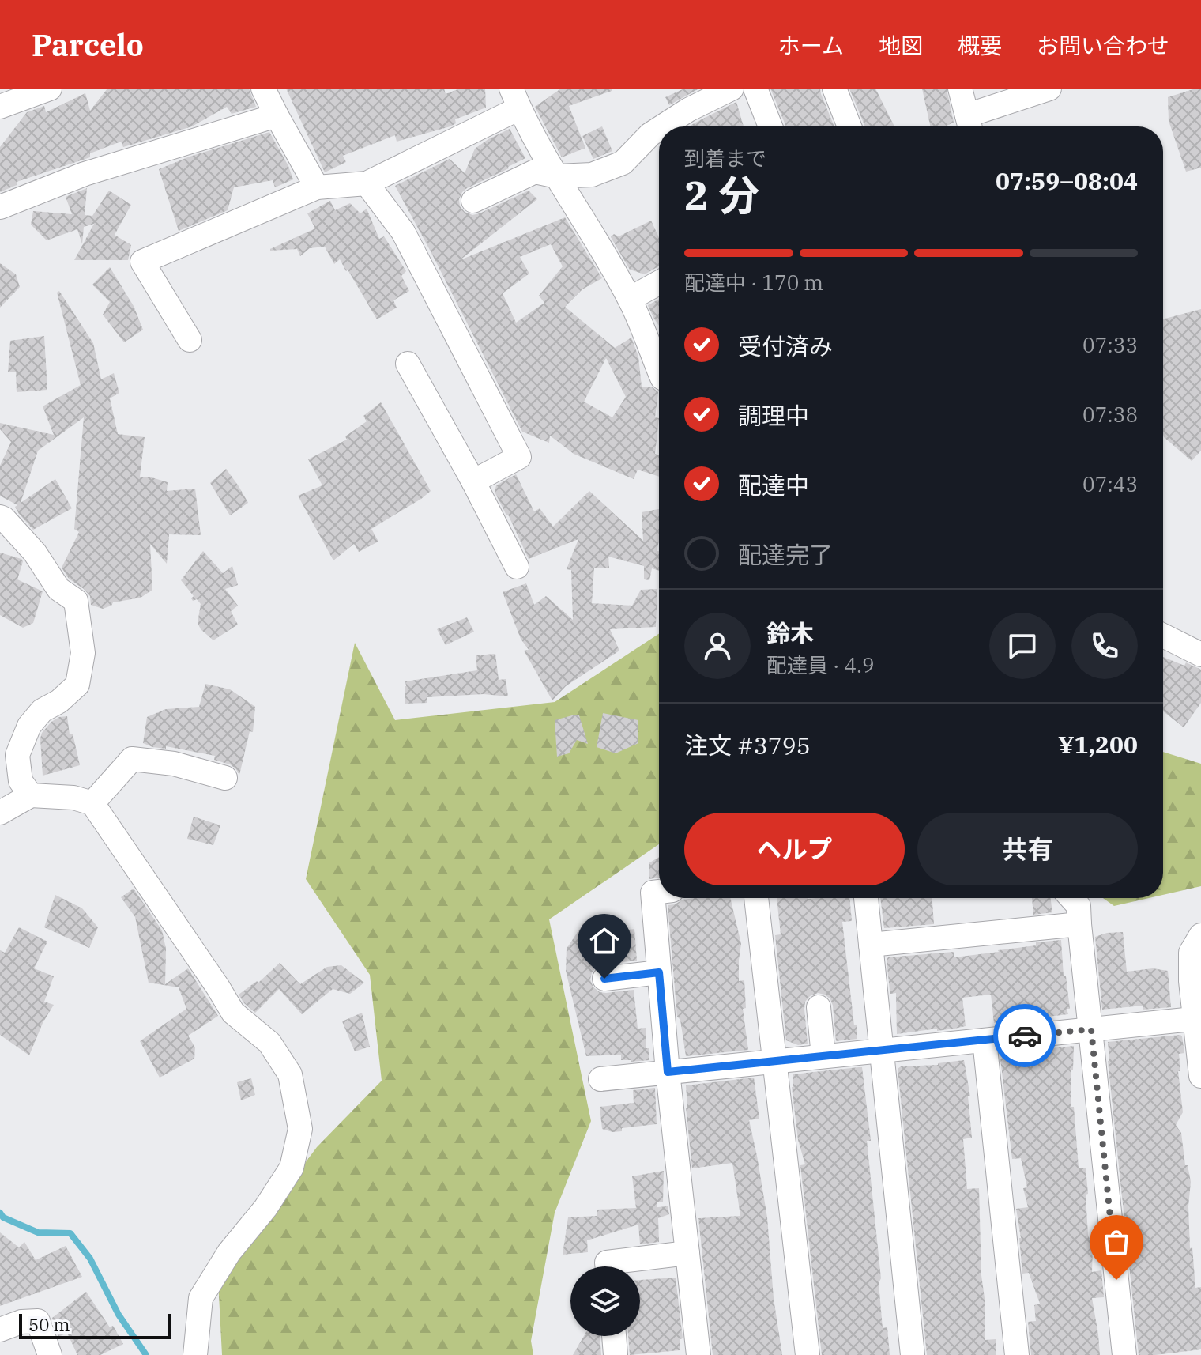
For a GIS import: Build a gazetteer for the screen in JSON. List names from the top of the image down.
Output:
{
  "scale_bar": "50 m",
  "page": {
    "header": "Parcelo",
    "nav": [
      "ホーム",
      "地図",
      "概要",
      "お問い合わせ"
    ],
    "heading": ["2 分", "到着まで", "07:59–08:04"],
    "panel": [
      "鈴木",
      "配達員 · 4.9",
      "注文 #3795",
      "¥1,200"
    ],
    "bar": "配達中 · 170 m",
    "list": [
      ["受付済み", "07:33"],
      ["調理中", "07:38"],
      ["配達中", "07:43"],
      "配達完了"
    ],
    "buttons": ["ヘルプ", "共有"],
    "scale": "50 m"
  }
}
